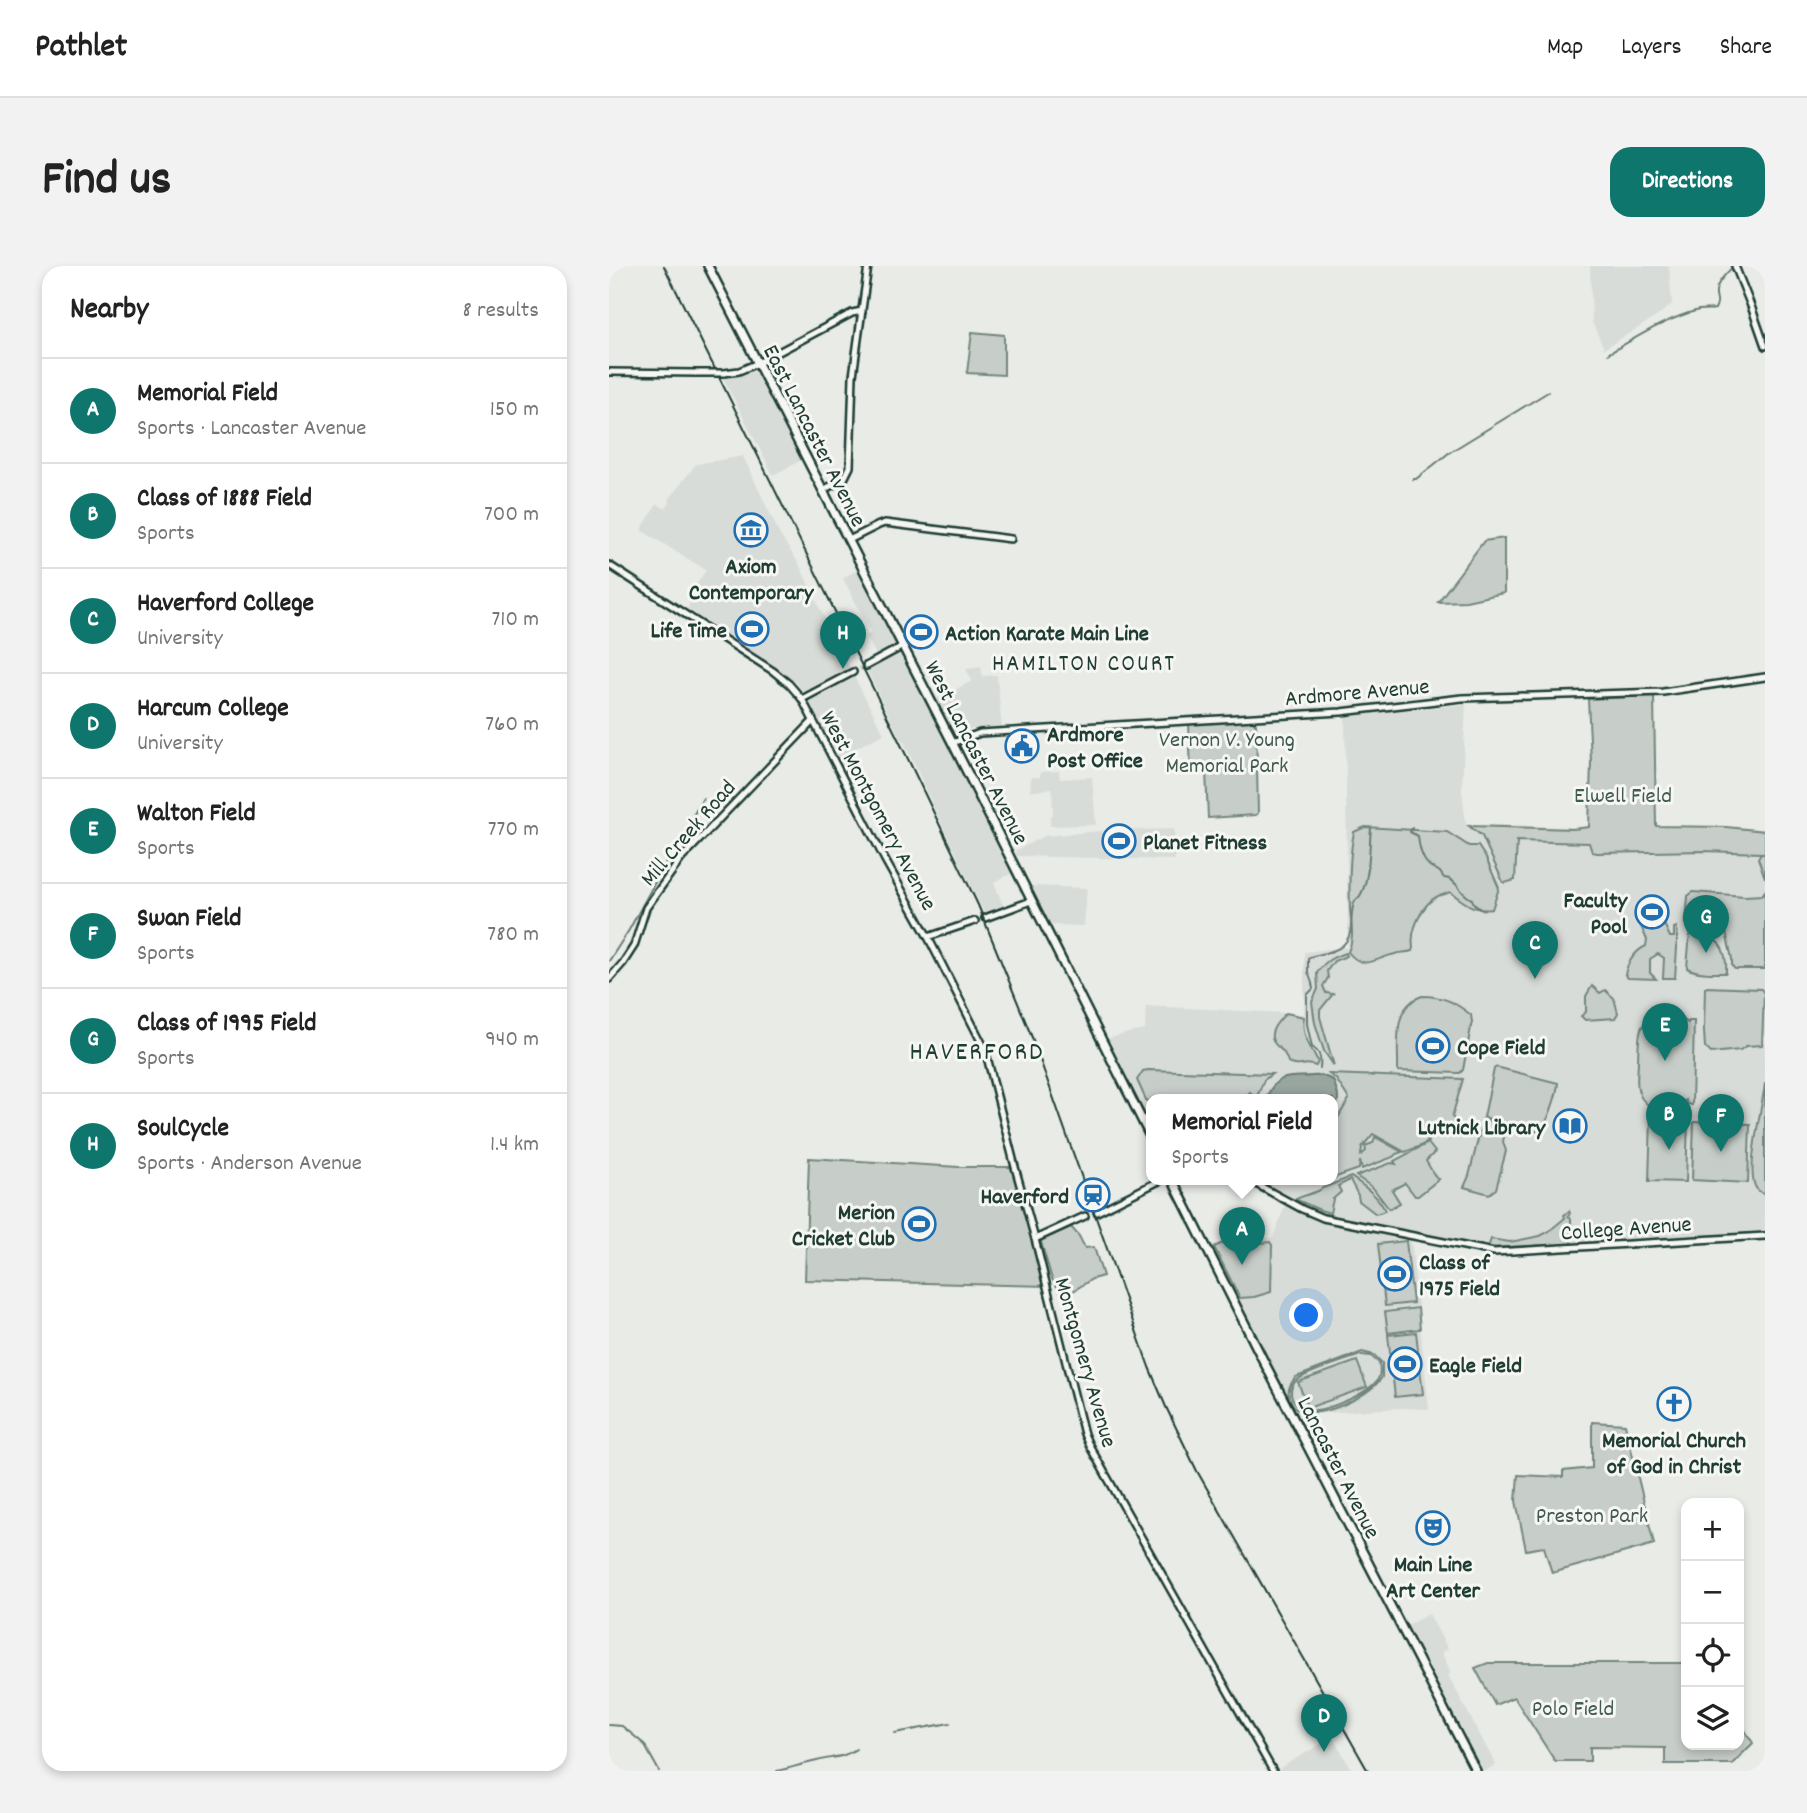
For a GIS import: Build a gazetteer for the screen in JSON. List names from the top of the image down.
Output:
{
  "streets": {
    "highway": ["East Lancaster Avenue", "West Lancaster Avenue", "Lancaster Avenue"],
    "street": [
      "Ardmore Avenue",
      "West Montgomery Avenue",
      "Mill Creek Road",
      "College Avenue",
      "Montgomery Avenue"
    ]
  },
  "crossings": [
    ["East Lancaster Avenue", "West Lancaster Avenue"],
    ["Ardmore Avenue", "West Lancaster Avenue"],
    ["West Montgomery Avenue", "Mill Creek Road"],
    ["West Montgomery Avenue", "Montgomery Avenue"]
  ],
  "districts": ["HAMILTON COURT", "HAVERFORD"],
  "parks": [
    "Vernon V. Young Memorial Park",
    "Elwell Field",
    "Preston Park",
    "Polo Field"
  ],
  "places": {
    "museum": ["Axiom Contemporary"],
    "sports": [
      "Life Time",
      "Action Karate Main Line",
      "Planet Fitness",
      "Faculty Pool",
      "Cope Field",
      "Merion Cricket Club",
      "Class of 1975 Field",
      "Eagle Field"
    ],
    "public building": ["Ardmore Post Office"],
    "library": ["Lutnick Library"],
    "station": ["Haverford"],
    "church": ["Memorial Church of God in Christ"],
    "theatre": ["Main Line Art Center"]
  },
  "page": {
    "header": "Pathlet",
    "nav": ["Map", "Layers", "Share"],
    "title": "Find us",
    "buttons": "Directions",
    "heading": ["Nearby", "8 results"],
    "list": [
      {
        "mark": "A",
        "name": "Memorial Field",
        "note": "Sports · Lancaster Avenue",
        "value": "150 m"
      },
      {
        "mark": "B",
        "name": "Class of 1888 Field",
        "note": "Sports",
        "value": "700 m"
      },
      {
        "mark": "C",
        "name": "Haverford College",
        "note": "University",
        "value": "710 m"
      },
      {
        "mark": "D",
        "name": "Harcum College",
        "note": "University",
        "value": "760 m"
      },
      {
        "mark": "E",
        "name": "Walton Field",
        "note": "Sports",
        "value": "770 m"
      },
      {
        "mark": "F",
        "name": "Swan Field",
        "note": "Sports",
        "value": "780 m"
      },
      {
        "mark": "G",
        "name": "Class of 1995 Field",
        "note": "Sports",
        "value": "940 m"
      },
      {
        "mark": "H",
        "name": "SoulCycle",
        "note": "Sports · Anderson Avenue",
        "value": "1.4 km"
      }
    ],
    "pins": [
      "H",
      "G",
      "C",
      "E",
      "B",
      "F",
      "A",
      "D"
    ],
    "popup": ["Memorial Field", "Sports"],
    "map_buttons": ["+", "−"]
  }
}
